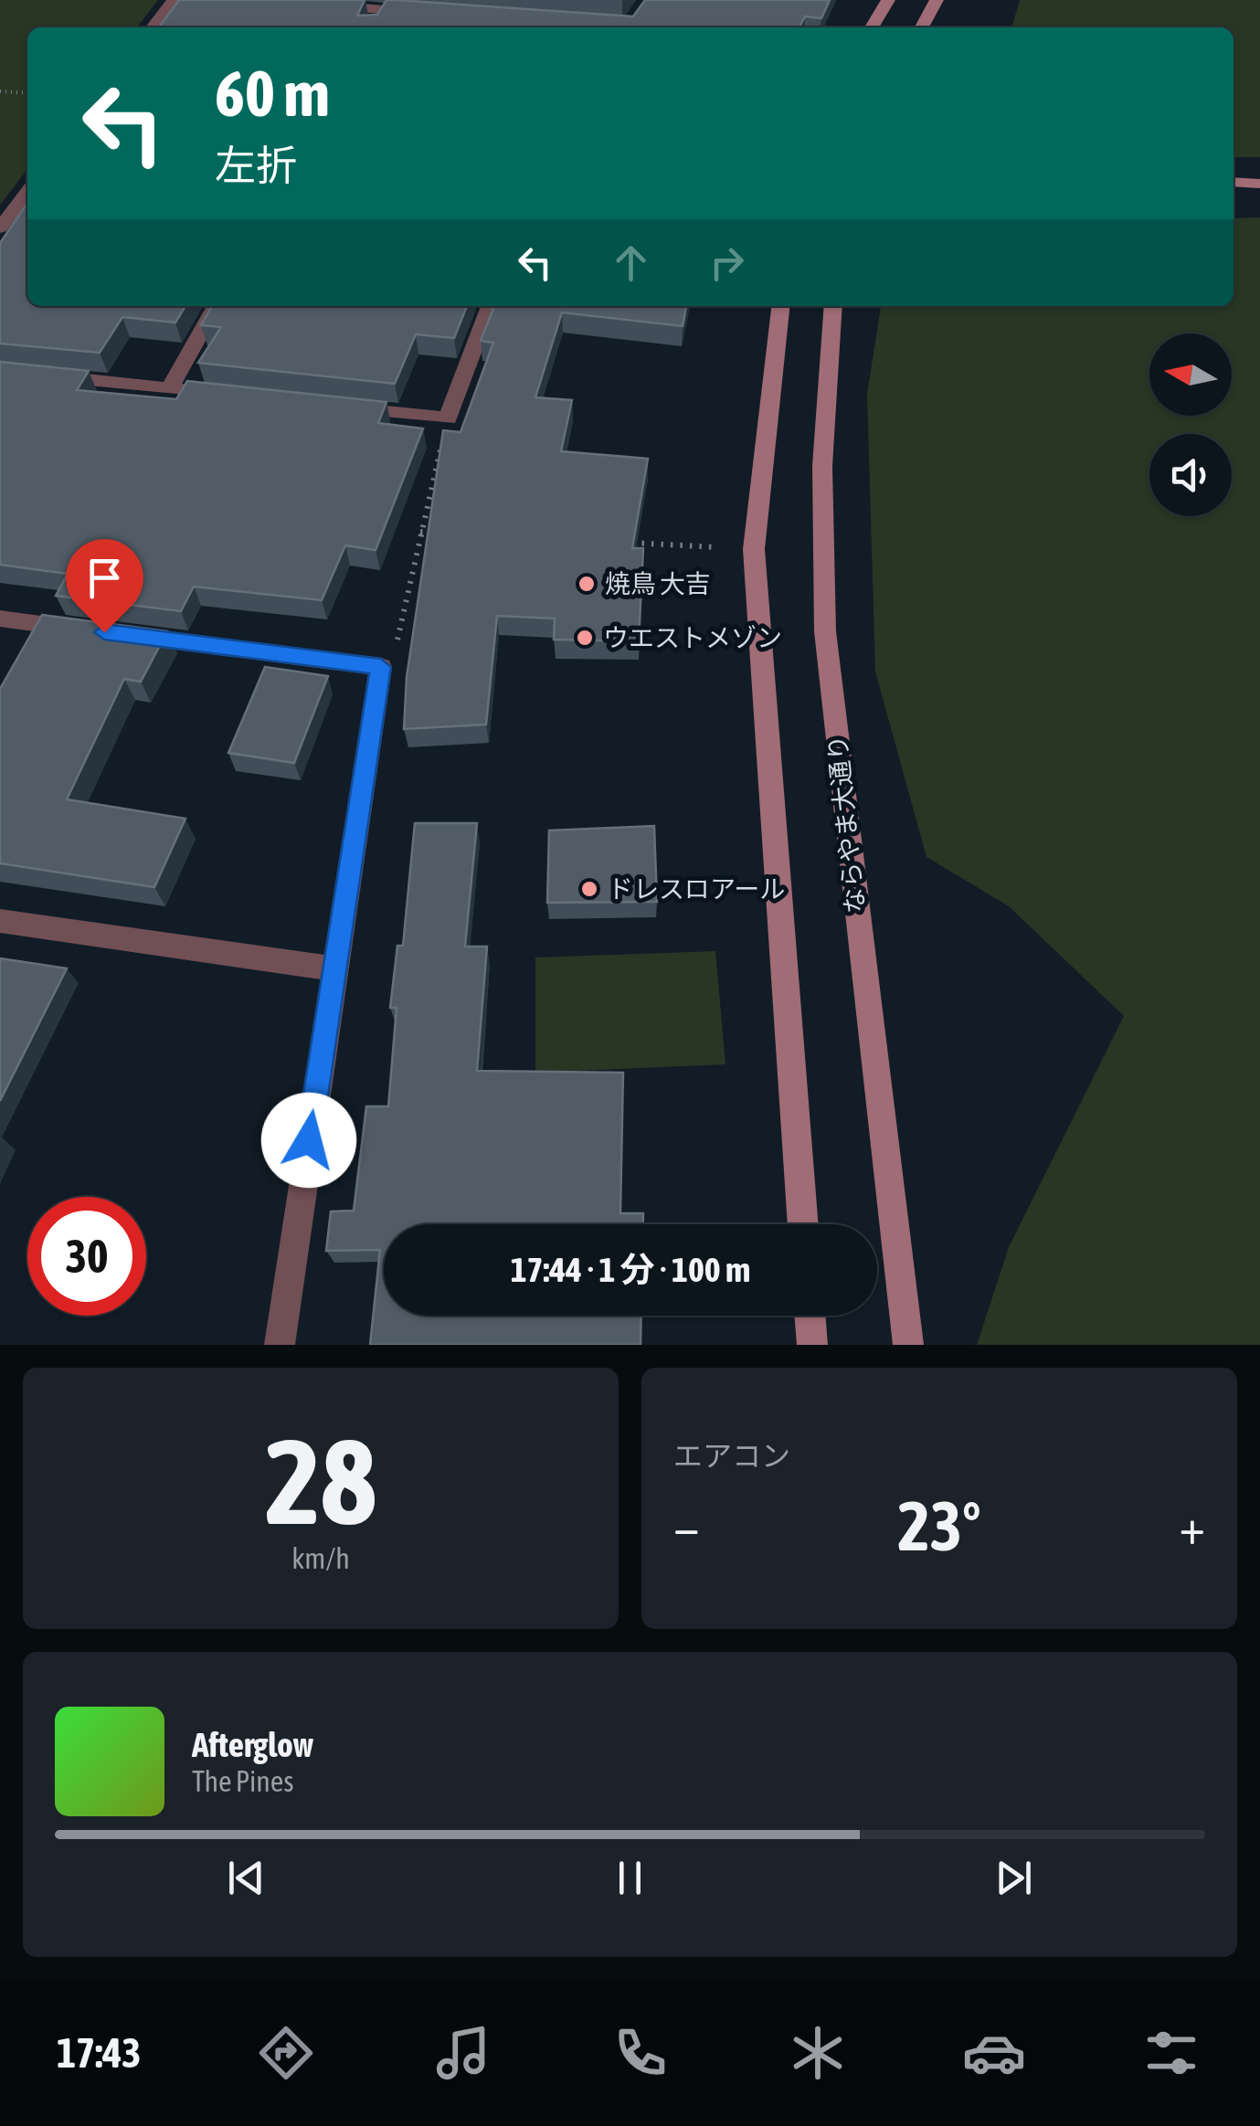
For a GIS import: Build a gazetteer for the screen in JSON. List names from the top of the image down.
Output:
{
  "streets": {
    "main road": ["ならやま大通り"]
  },
  "places": ["焼鳥 大吉", "ウエストメゾン", "ドレスロアール"],
  "north": "left",
  "page": {
    "turn": ["60 m", "左折"],
    "limit": "30",
    "trip": "17:44 · 1 分 · 100 m",
    "tile": [
      ["28", "km/h"],
      "エアコン"
    ],
    "heat": ["−", "23°", "+"],
    "song": ["Afterglow", "The Pines"],
    "tabs": "17:43"
  }
}
